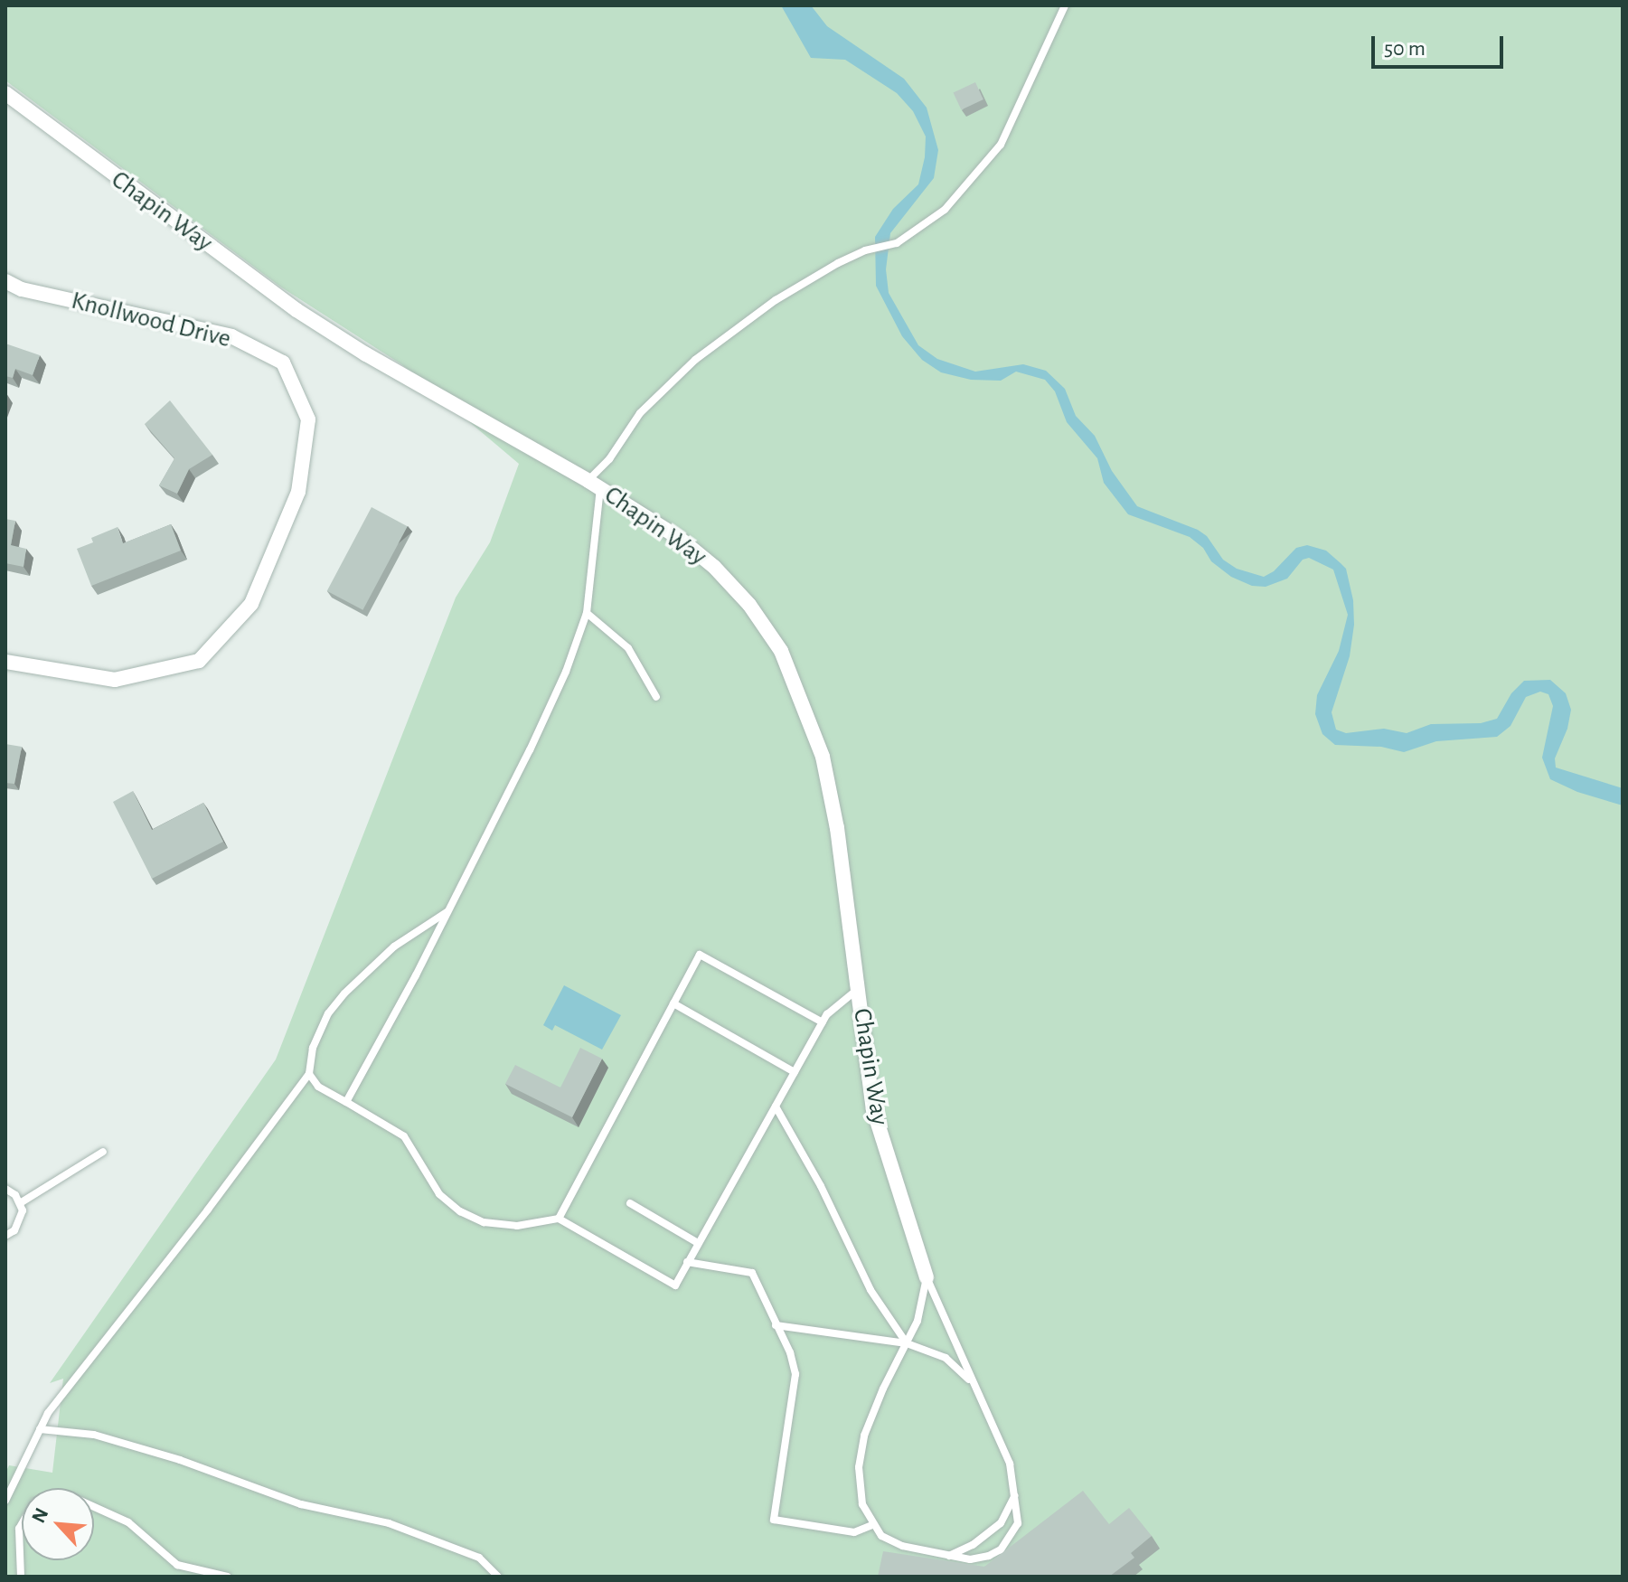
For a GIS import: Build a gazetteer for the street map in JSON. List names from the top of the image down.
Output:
{
  "streets": {
    "street": ["Chapin Way", "Knollwood Drive"]
  },
  "scale_bar": "50 m",
  "north": "top left"
}
